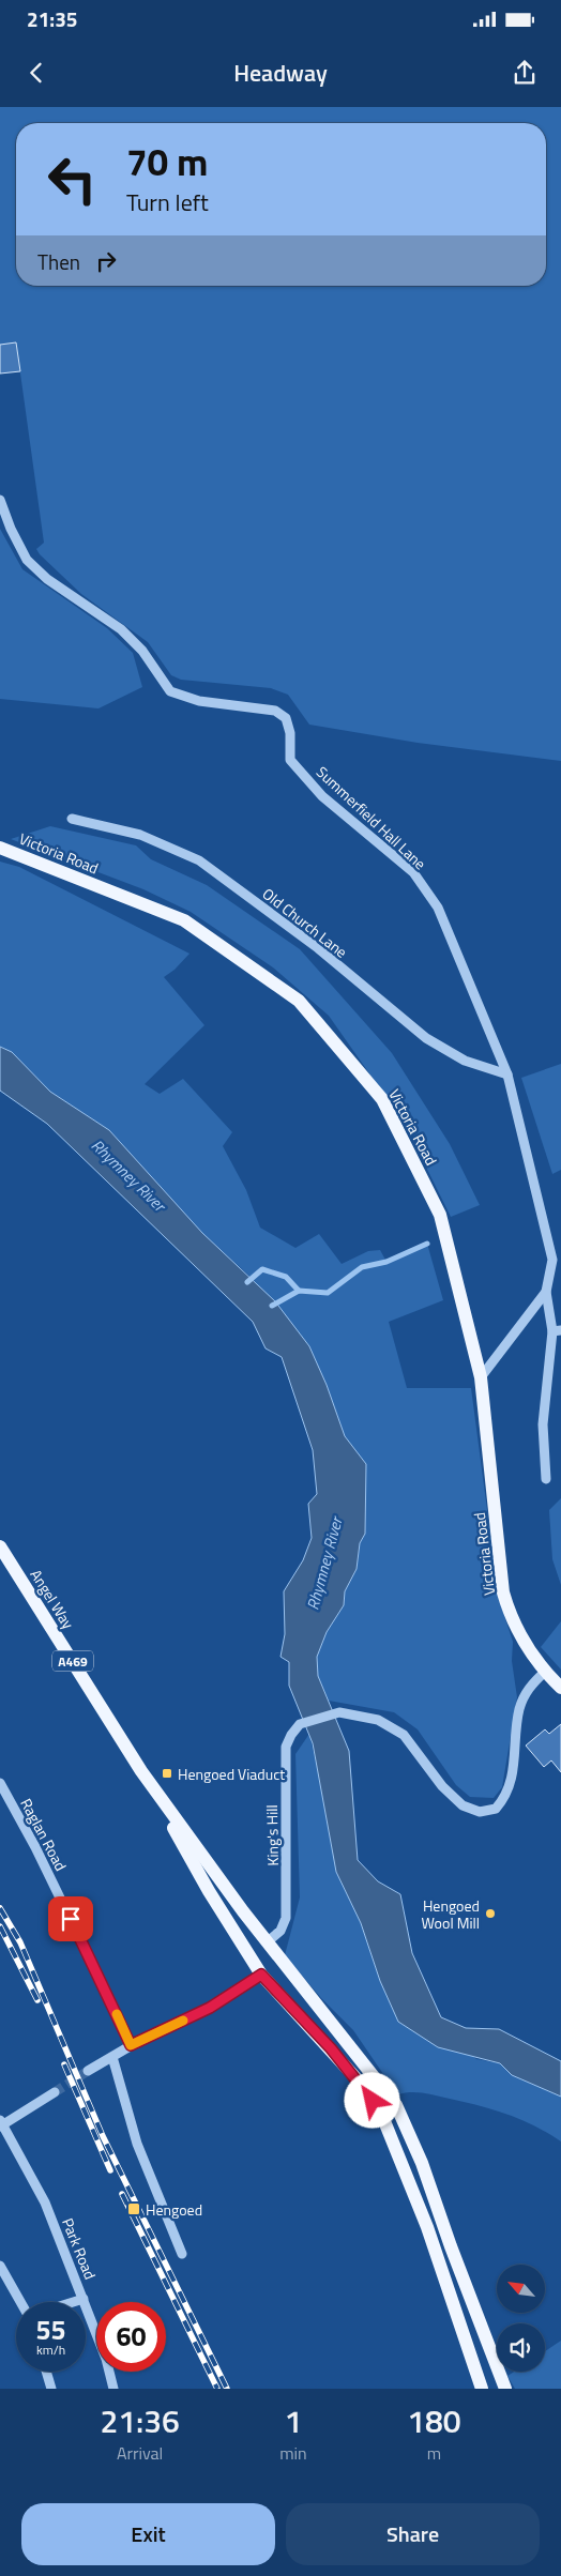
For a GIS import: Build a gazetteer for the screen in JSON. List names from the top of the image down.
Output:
{
  "streets": {
    "main road": ["Victoria Road", "Angel Way", "A469"],
    "street": [
      "Summerfield Hall Lane",
      "Old Church Lane",
      "Raglan Road",
      "King's Hill",
      "Park Road"
    ]
  },
  "crossings": [
    ["Summerfield Hall Lane", "Victoria Road"],
    ["Summerfield Hall Lane", "Old Church Lane"],
    ["Victoria Road", "King's Hill"],
    ["Angel Way", "A469"],
    ["A469", "King's Hill"]
  ],
  "water": ["Rhymney River"],
  "places": {
    "transit": ["Hengoed Viaduct", "Hengoed"],
    "other": ["Hengoed Wool Mill"]
  },
  "north": "top left",
  "page": {
    "status": "21:35",
    "header": "Headway",
    "turn": ["70 m", "Turn left"],
    "then": "Then",
    "speed": "55 km/h",
    "limit": "60",
    "eta": [
      "21:36",
      "Arrival",
      "1",
      "min",
      "180",
      "m"
    ],
    "buttons": ["Exit", "Share"]
  }
}
